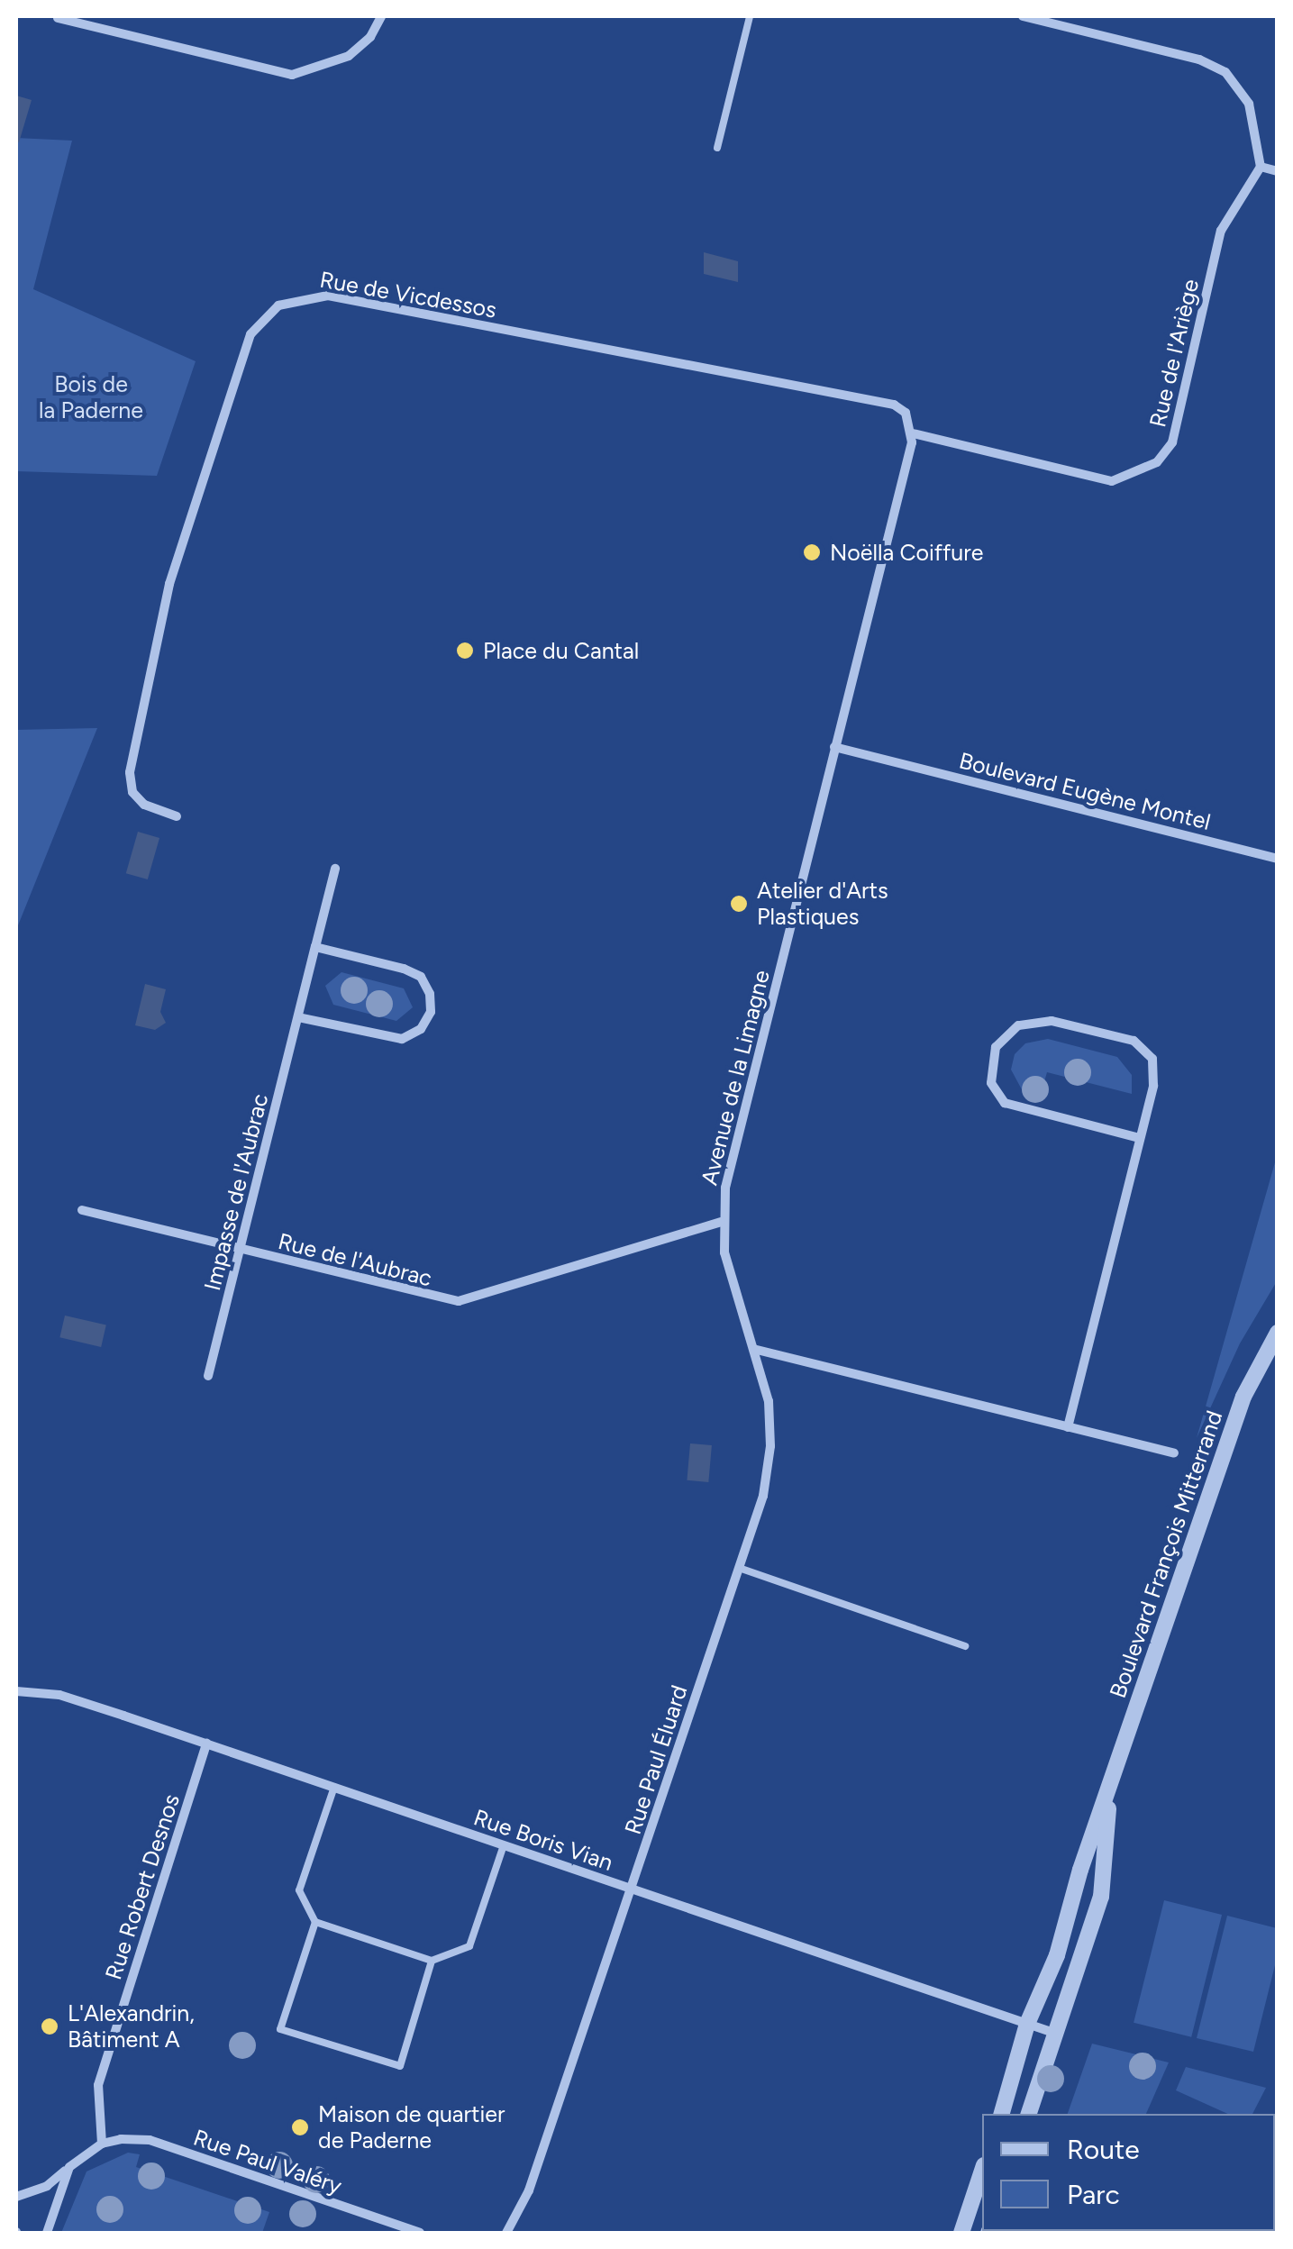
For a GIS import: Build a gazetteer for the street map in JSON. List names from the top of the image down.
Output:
{
  "streets": {
    "street": [
      "Rue de Vicdessos",
      "Rue de l'Ariège",
      "Boulevard Eugène Montel",
      "Avenue de la Limagne",
      "Impasse de l'Aubrac",
      "Rue de l'Aubrac",
      "Boulevard François Mitterrand",
      "Rue Paul Éluard",
      "Rue Boris Vian",
      "Rue Robert Desnos",
      "Rue Paul Valéry"
    ]
  },
  "crossings": [
    ["Rue de Vicdessos", "Rue de l'Ariège"],
    ["Boulevard Eugène Montel", "Avenue de la Limagne"],
    ["Avenue de la Limagne", "Rue de l'Aubrac"],
    ["Avenue de la Limagne", "Rue Paul Éluard"],
    ["Impasse de l'Aubrac", "Rue de l'Aubrac"],
    ["Boulevard François Mitterrand", "Rue Boris Vian"],
    ["Rue Paul Éluard", "Rue Boris Vian"],
    ["Rue Boris Vian", "Rue Robert Desnos"],
    ["Rue Robert Desnos", "Rue Paul Valéry"]
  ],
  "parks": ["Bois de la Paderne"],
  "places": [
    "Noëlla Coiffure",
    "Place du Cantal",
    "Atelier d'Arts Plastiques",
    "L'Alexandrin, Bâtiment A",
    "Maison de quartier de Paderne"
  ],
  "legend": ["Route", "Parc"]
}
